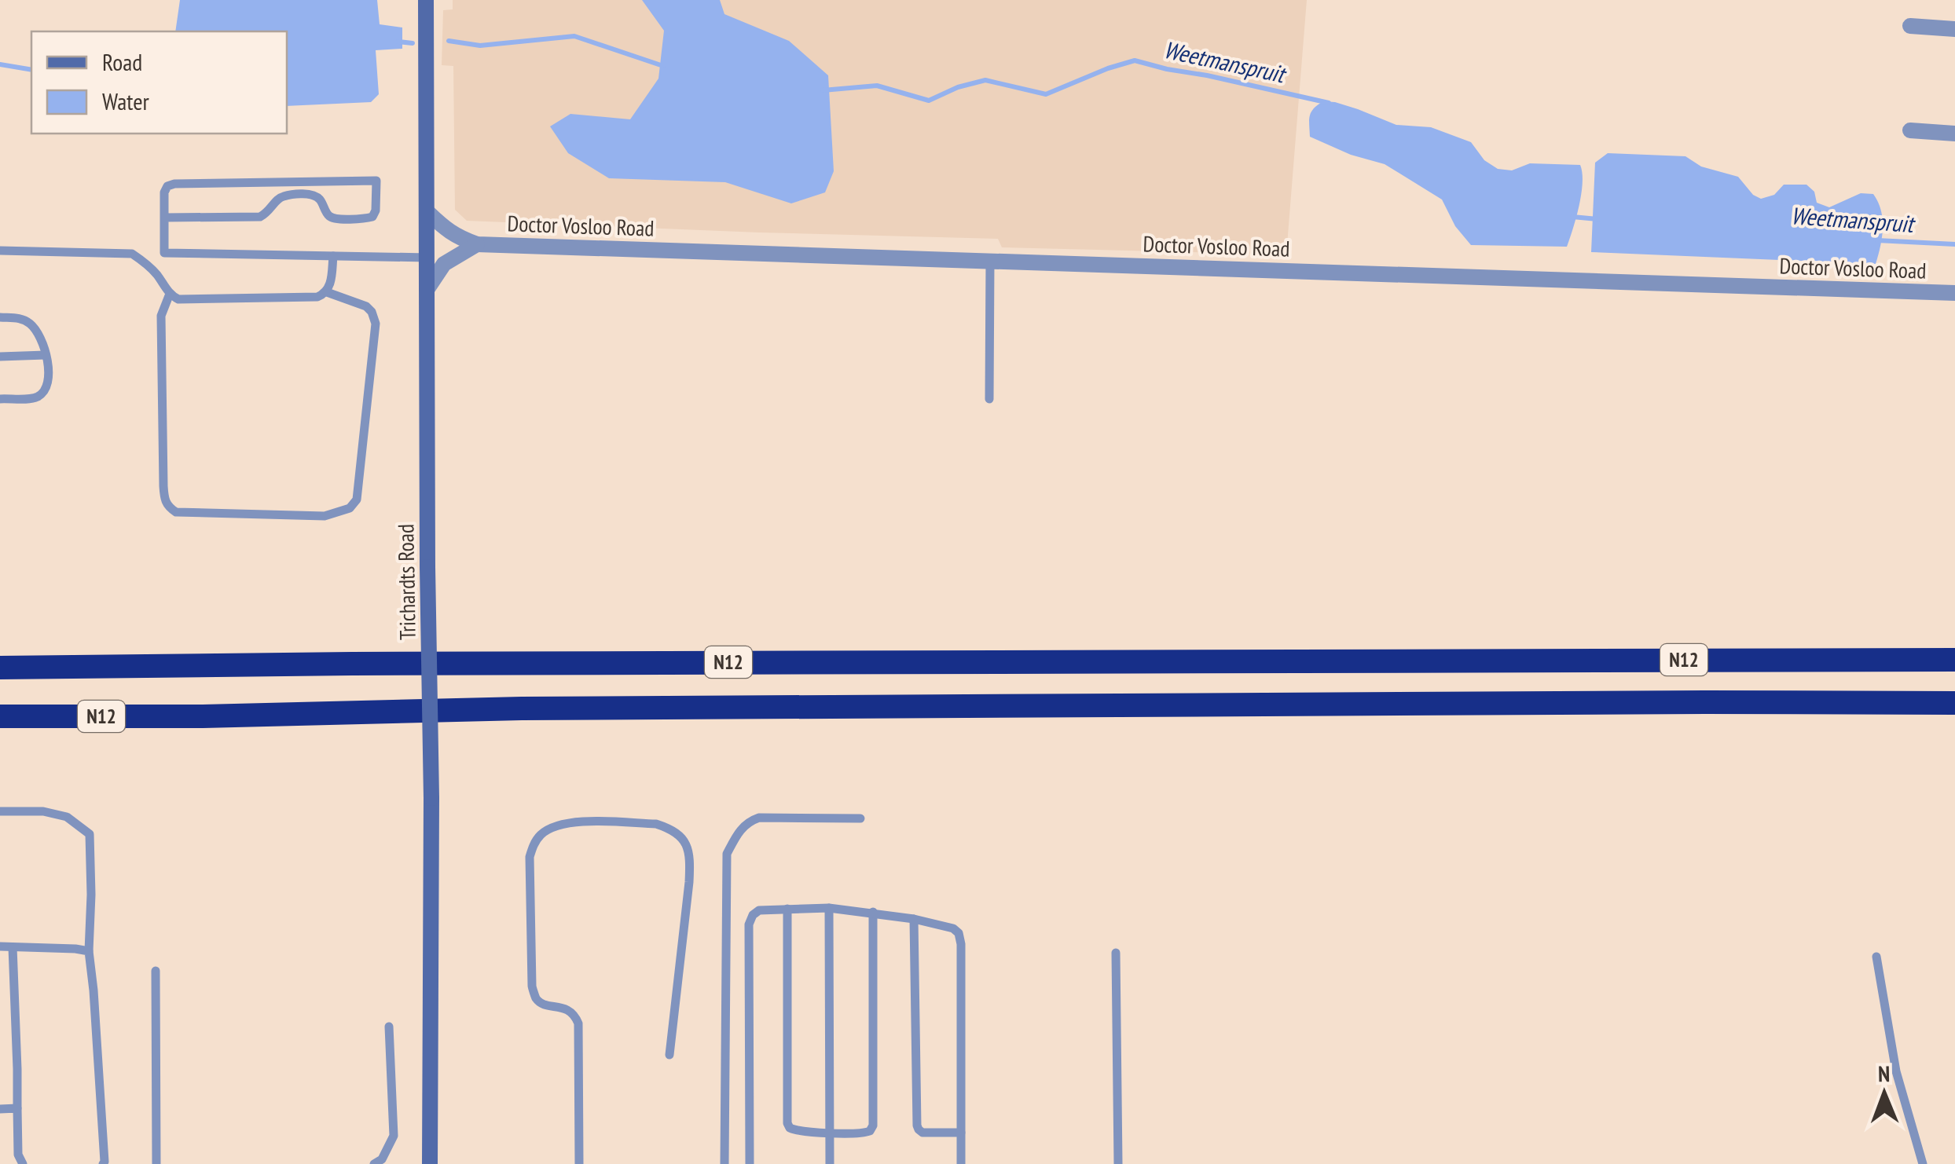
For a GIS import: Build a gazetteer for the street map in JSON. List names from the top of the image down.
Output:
{
  "streets": {
    "highway": ["N12"],
    "street": ["Doctor Vosloo Road", "Trichardts Road"]
  },
  "crossings": [
    ["Doctor Vosloo Road", "Trichardts Road"]
  ],
  "water": ["Weetmanspruit"],
  "legend": ["Road", "Water"],
  "north": "top"
}
